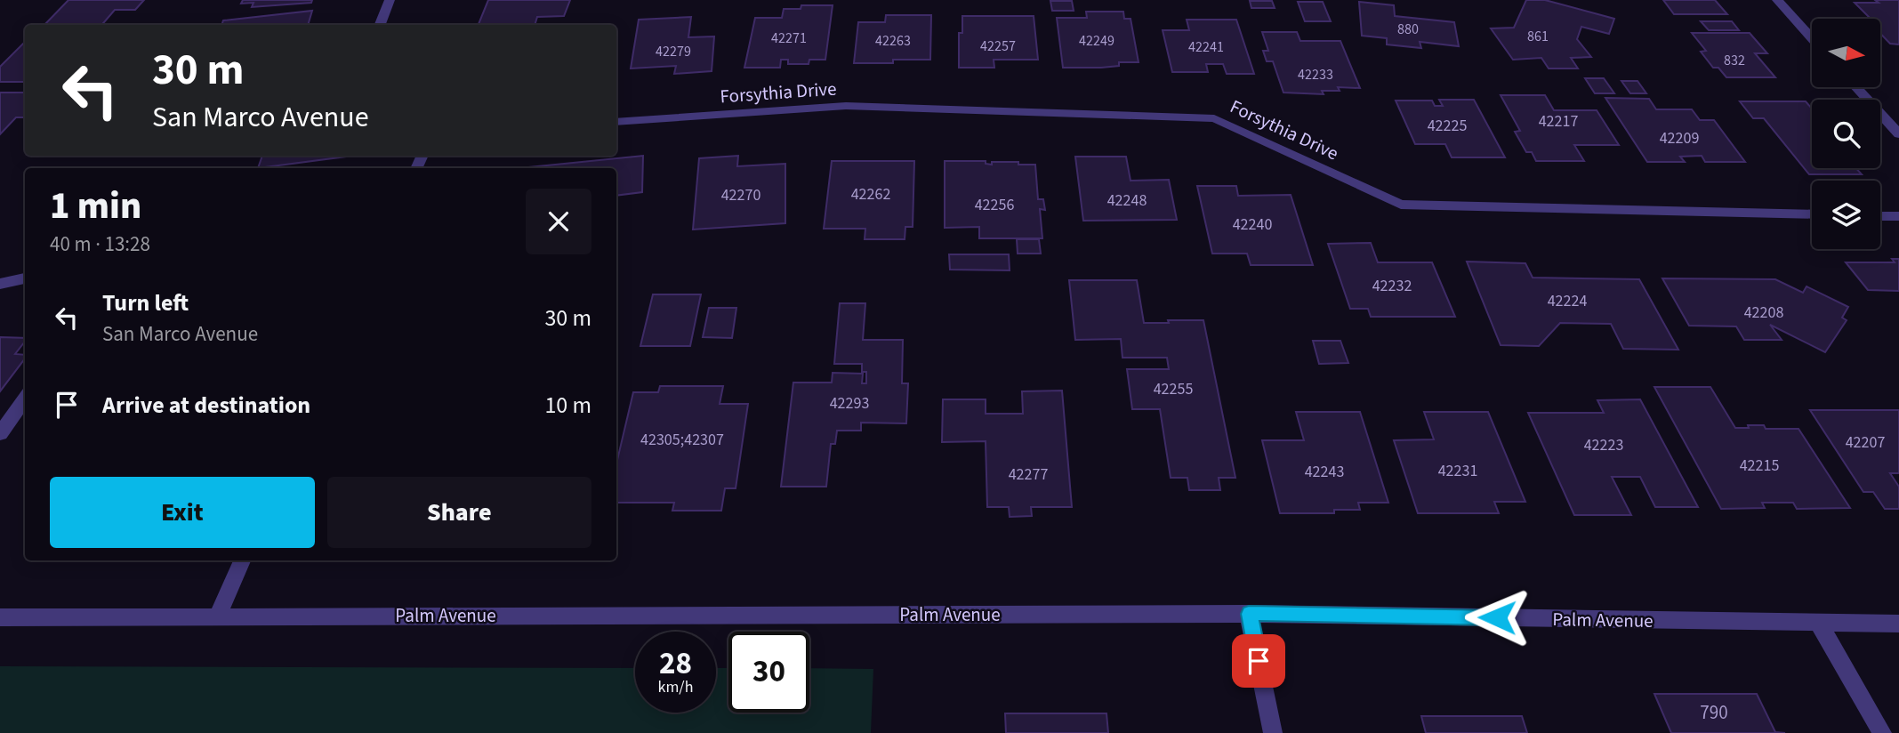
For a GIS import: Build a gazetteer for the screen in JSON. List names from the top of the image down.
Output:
{
  "streets": {
    "street": ["Forsythia Drive", "Palm Avenue"]
  },
  "house_numbers": [
    "880",
    "861",
    "42271",
    "42263",
    "42249",
    "42257",
    "42241",
    "42279",
    "832",
    "42233",
    "42217",
    "42225",
    "42209",
    "42262",
    "42270",
    "42248",
    "42256",
    "42240",
    "42232",
    "42224",
    "42208",
    "42255",
    "42293",
    "42305;42307",
    "42207",
    "42223",
    "42215",
    "42231",
    "42243",
    "42277",
    "790"
  ],
  "north": "right",
  "page": {
    "turn": ["30 m", "San Marco Avenue"],
    "heading": ["1 min", "40 m · 13:28"],
    "list": [
      {
        "name": "Turn left",
        "note": "San Marco Avenue",
        "value": "30 m"
      },
      {
        "name": "Arrive at destination",
        "value": "10 m"
      }
    ],
    "buttons": ["Exit", "Share"],
    "speed": "28 km/h",
    "limit": "30"
  }
}
